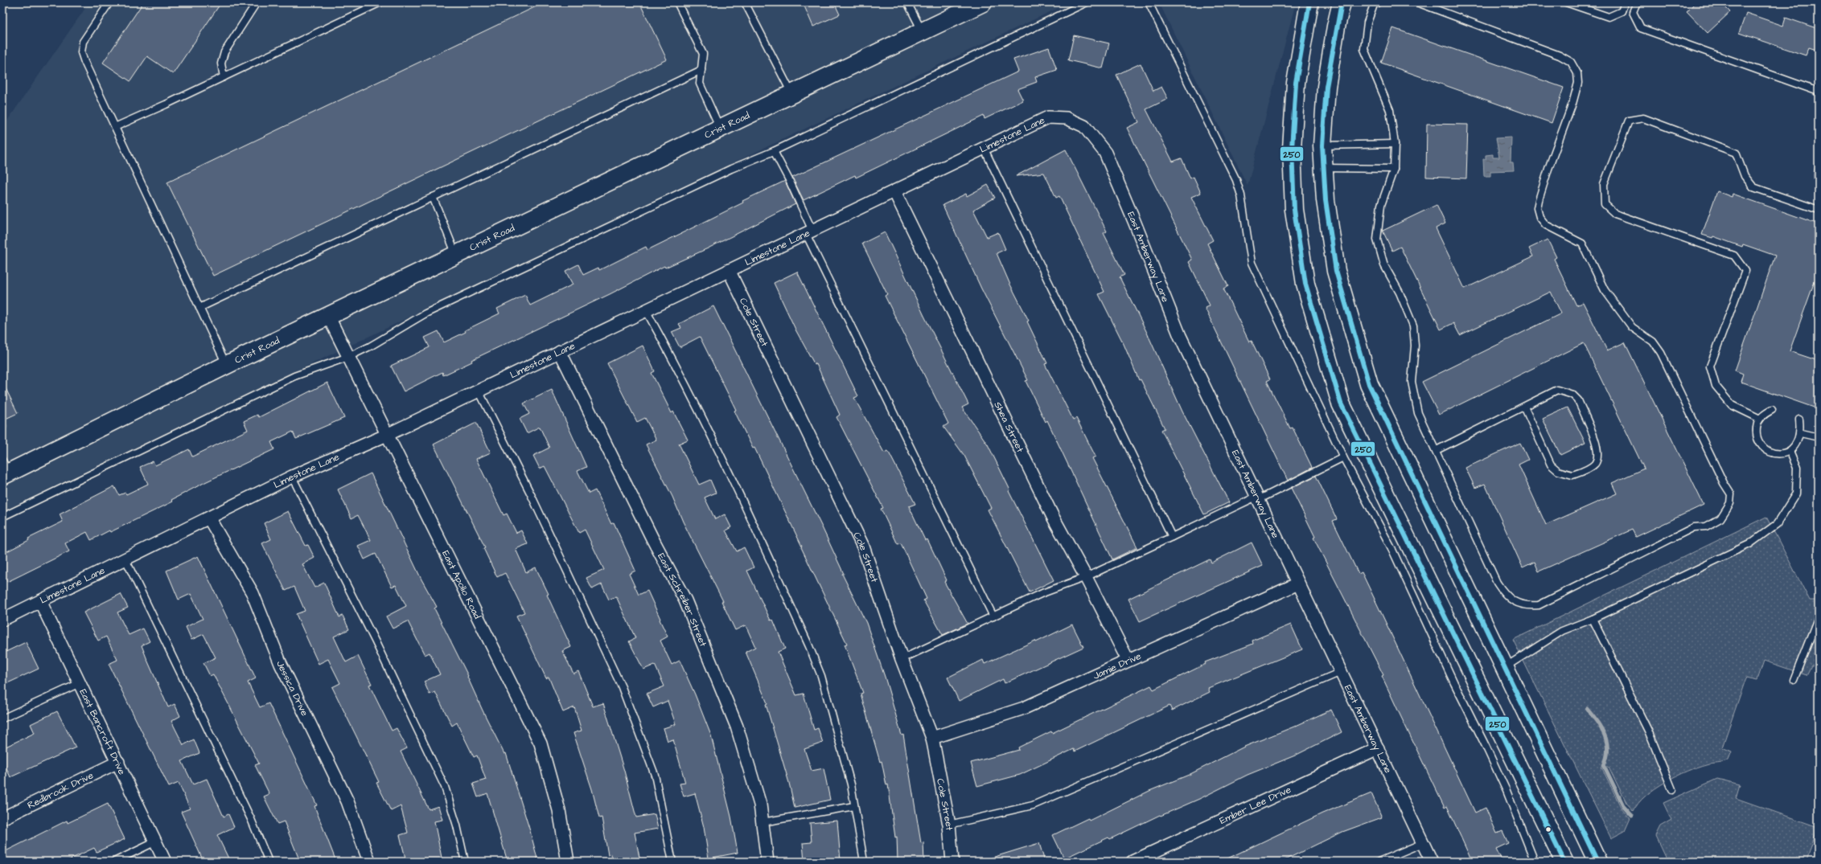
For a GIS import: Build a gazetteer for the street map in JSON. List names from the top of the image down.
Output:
{
  "streets": {
    "main road": ["Crist Road"],
    "street": [
      "Limestone Lane",
      "East Amberway Lane",
      "Cole Street",
      "Shea Street",
      "East Apollo Road",
      "East Schreiber Street",
      "Jamie Drive",
      "Jessica Drive",
      "East Bancroft Drive",
      "Redbrook Drive",
      "Ember Lee Drive"
    ]
  },
  "crossings": [
    ["Crist Road", "East Apollo Road"],
    ["Limestone Lane", "East Amberway Lane"],
    ["Limestone Lane", "Cole Street"],
    ["Limestone Lane", "Shea Street"],
    ["Limestone Lane", "East Apollo Road"],
    ["Limestone Lane", "East Schreiber Street"],
    ["Limestone Lane", "Jessica Drive"],
    ["Limestone Lane", "East Bancroft Drive"],
    ["East Amberway Lane", "Jamie Drive"],
    ["East Amberway Lane", "Ember Lee Drive"],
    ["Cole Street", "Jamie Drive"],
    ["Shea Street", "Jamie Drive"],
    ["East Bancroft Drive", "Redbrook Drive"]
  ],
  "lines": ["transit line 250"]
}
